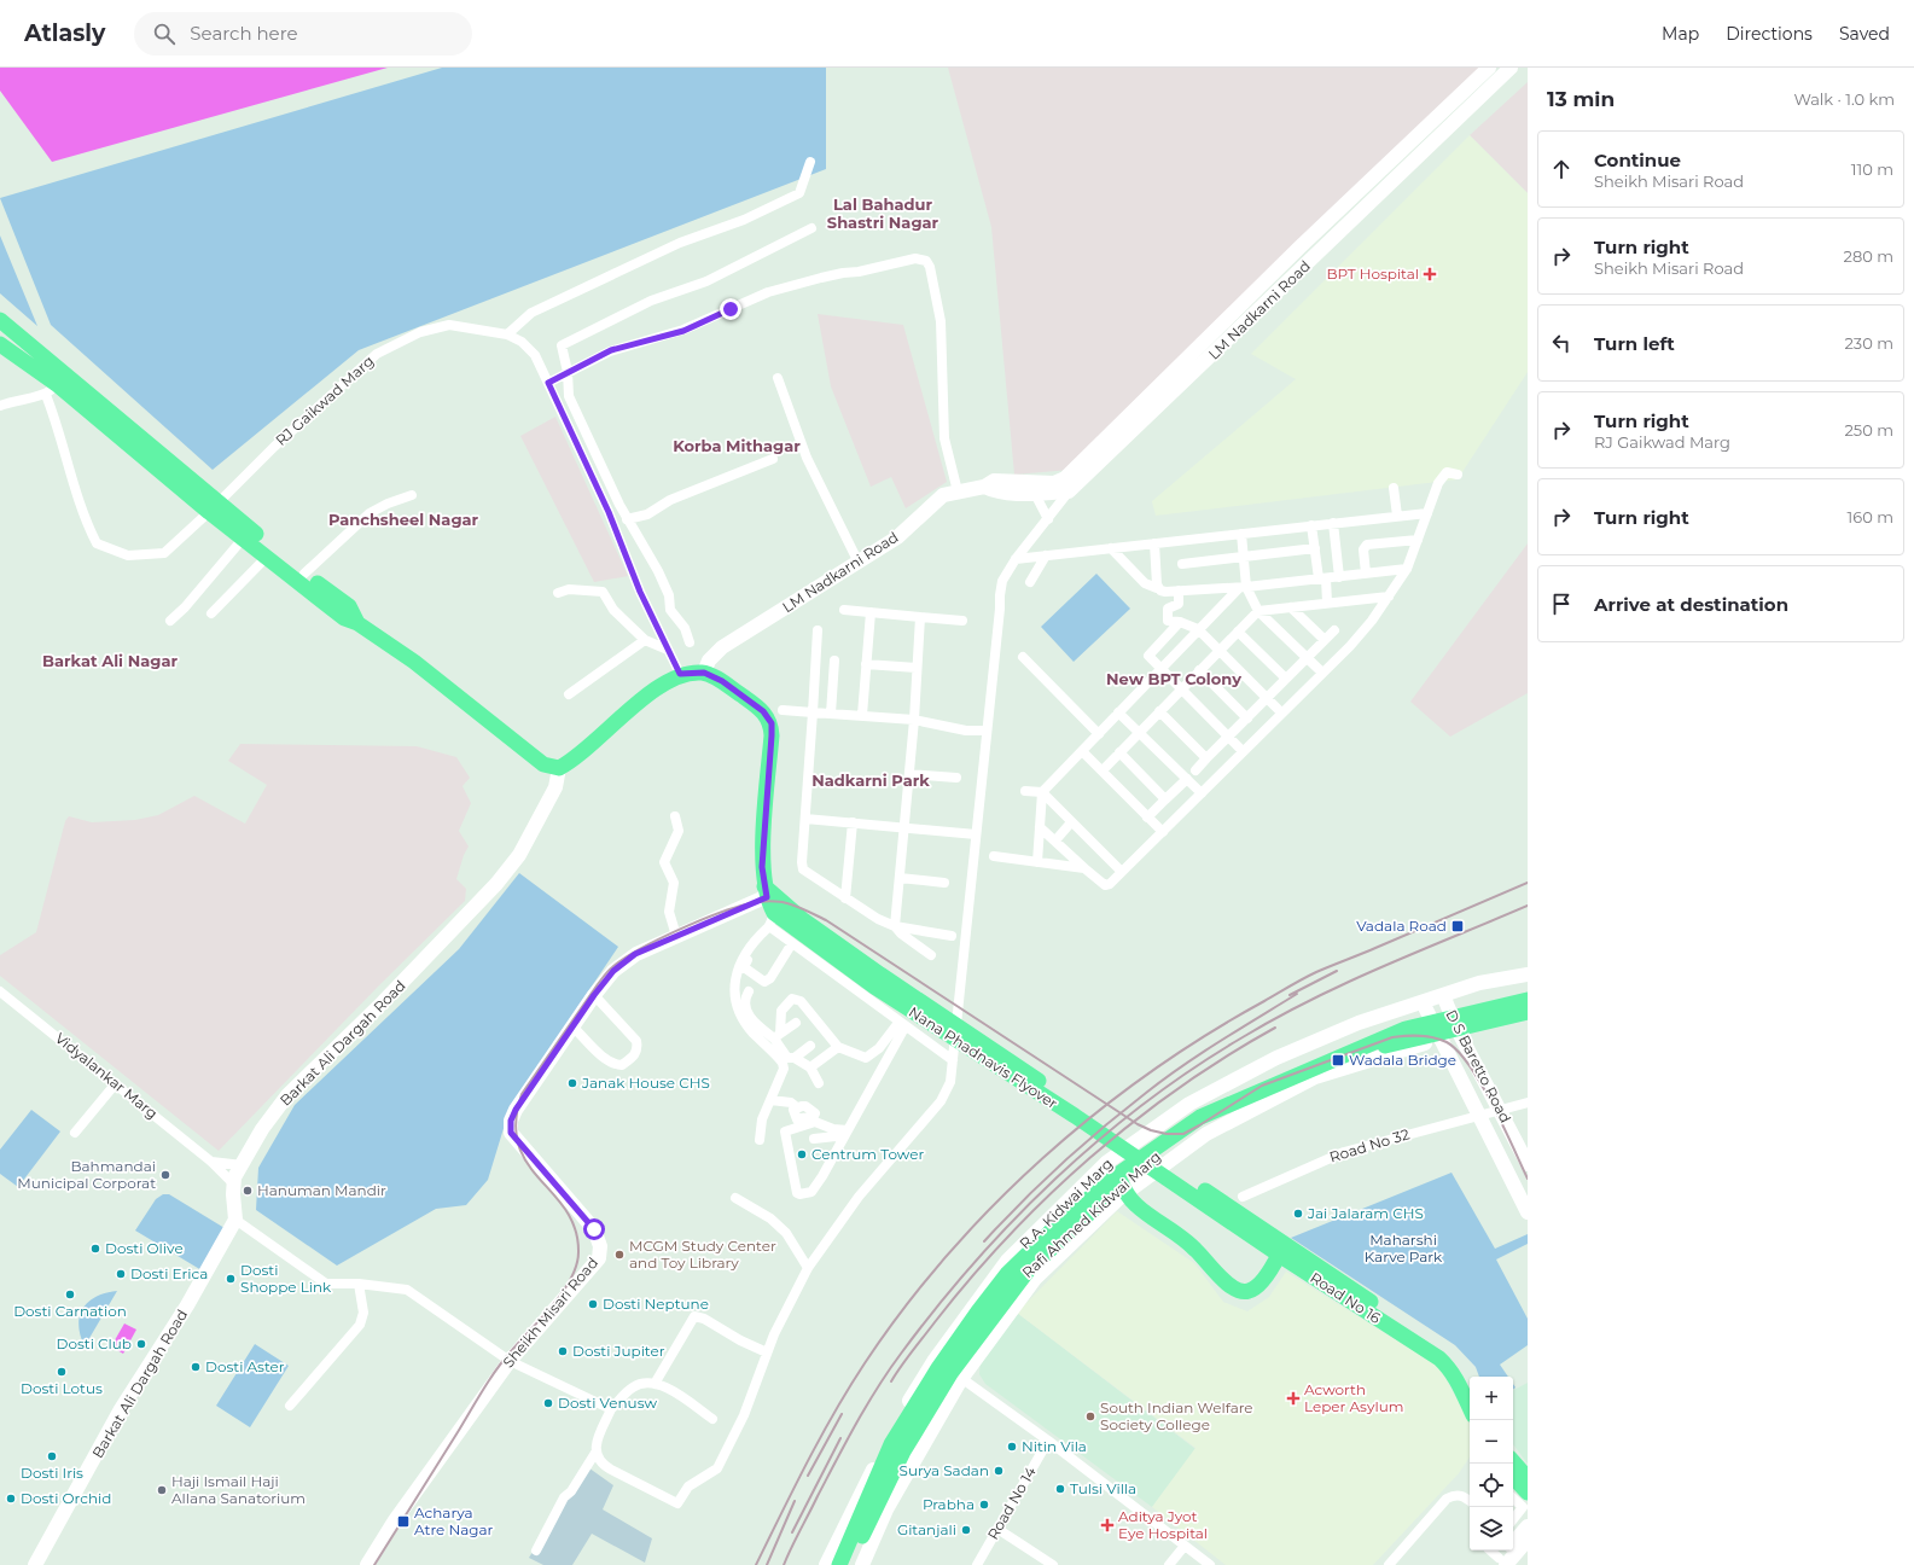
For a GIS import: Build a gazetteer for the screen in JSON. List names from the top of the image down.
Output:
{
  "streets": {
    "main road": ["Nana Phadnavis Flyover", "Road No 16"],
    "street": [
      "LM Nadkarni Road",
      "RJ Gaikwad Marg",
      "Barkat Ali Dargah Road",
      "D S Baretto Road",
      "Vidyalankar Marg",
      "Road No 32",
      "R.A. Kidwai Marg",
      "Sheikh Misari Road",
      "Road No 14"
    ]
  },
  "crossings": [
    ["Barkat Ali Dargah Road", "Vidyalankar Marg"],
    ["Nana Phadnavis Flyover", "Road No 16"],
    ["D S Baretto Road", "Road No 32"],
    ["D S Baretto Road", "R.A. Kidwai Marg"]
  ],
  "districts": [
    "Lal Bahadur Shastri Nagar",
    "Korba Mithagar",
    "Panchsheel Nagar",
    "Barkat Ali Nagar",
    "New BPT Colony",
    "Nadkarni Park"
  ],
  "parks": ["Maharshi Karve Park"],
  "places": {
    "health": ["BPT Hospital", "Acworth Leper Asylum", "Aditya Jyot Eye Hospital"],
    "transit": ["Vadala Road", "Wadala Bridge", "Acharya Atre Nagar"],
    "other": [
      "Janak House CHS",
      "Centrum Tower",
      "Bahmandai Municipal Corporat",
      "Hanuman Mandir",
      "Jai Jalaram CHS",
      "Dosti Olive",
      "MCGM Study Center and Toy Library",
      "Dosti Erica",
      "Dosti Shoppe Link",
      "Dosti Carnation",
      "Dosti Neptune",
      "Dosti Club",
      "Dosti Jupiter",
      "Dosti Aster",
      "Dosti Lotus",
      "Dosti Venusw",
      "South Indian Welfare Society College",
      "Nitin Vila",
      "Dosti Iris",
      "Surya Sadan",
      "Tulsi Villa",
      "Haji Ismail Haji Allana Sanatorium",
      "Dosti Orchid",
      "Prabha",
      "Gitanjali"
    ]
  },
  "page": {
    "header": "Atlasly",
    "search": "Search here",
    "nav": ["Map", "Directions", "Saved"],
    "heading": ["13 min", "Walk · 1.0 km"],
    "list": [
      ["Continue", "Sheikh Misari Road", "110 m"],
      ["Turn right", "Sheikh Misari Road", "280 m"],
      ["Turn left", "230 m"],
      ["Turn right", "RJ Gaikwad Marg", "250 m"],
      ["Turn right", "160 m"],
      "Arrive at destination"
    ],
    "map_buttons": ["+", "−"]
  }
}
